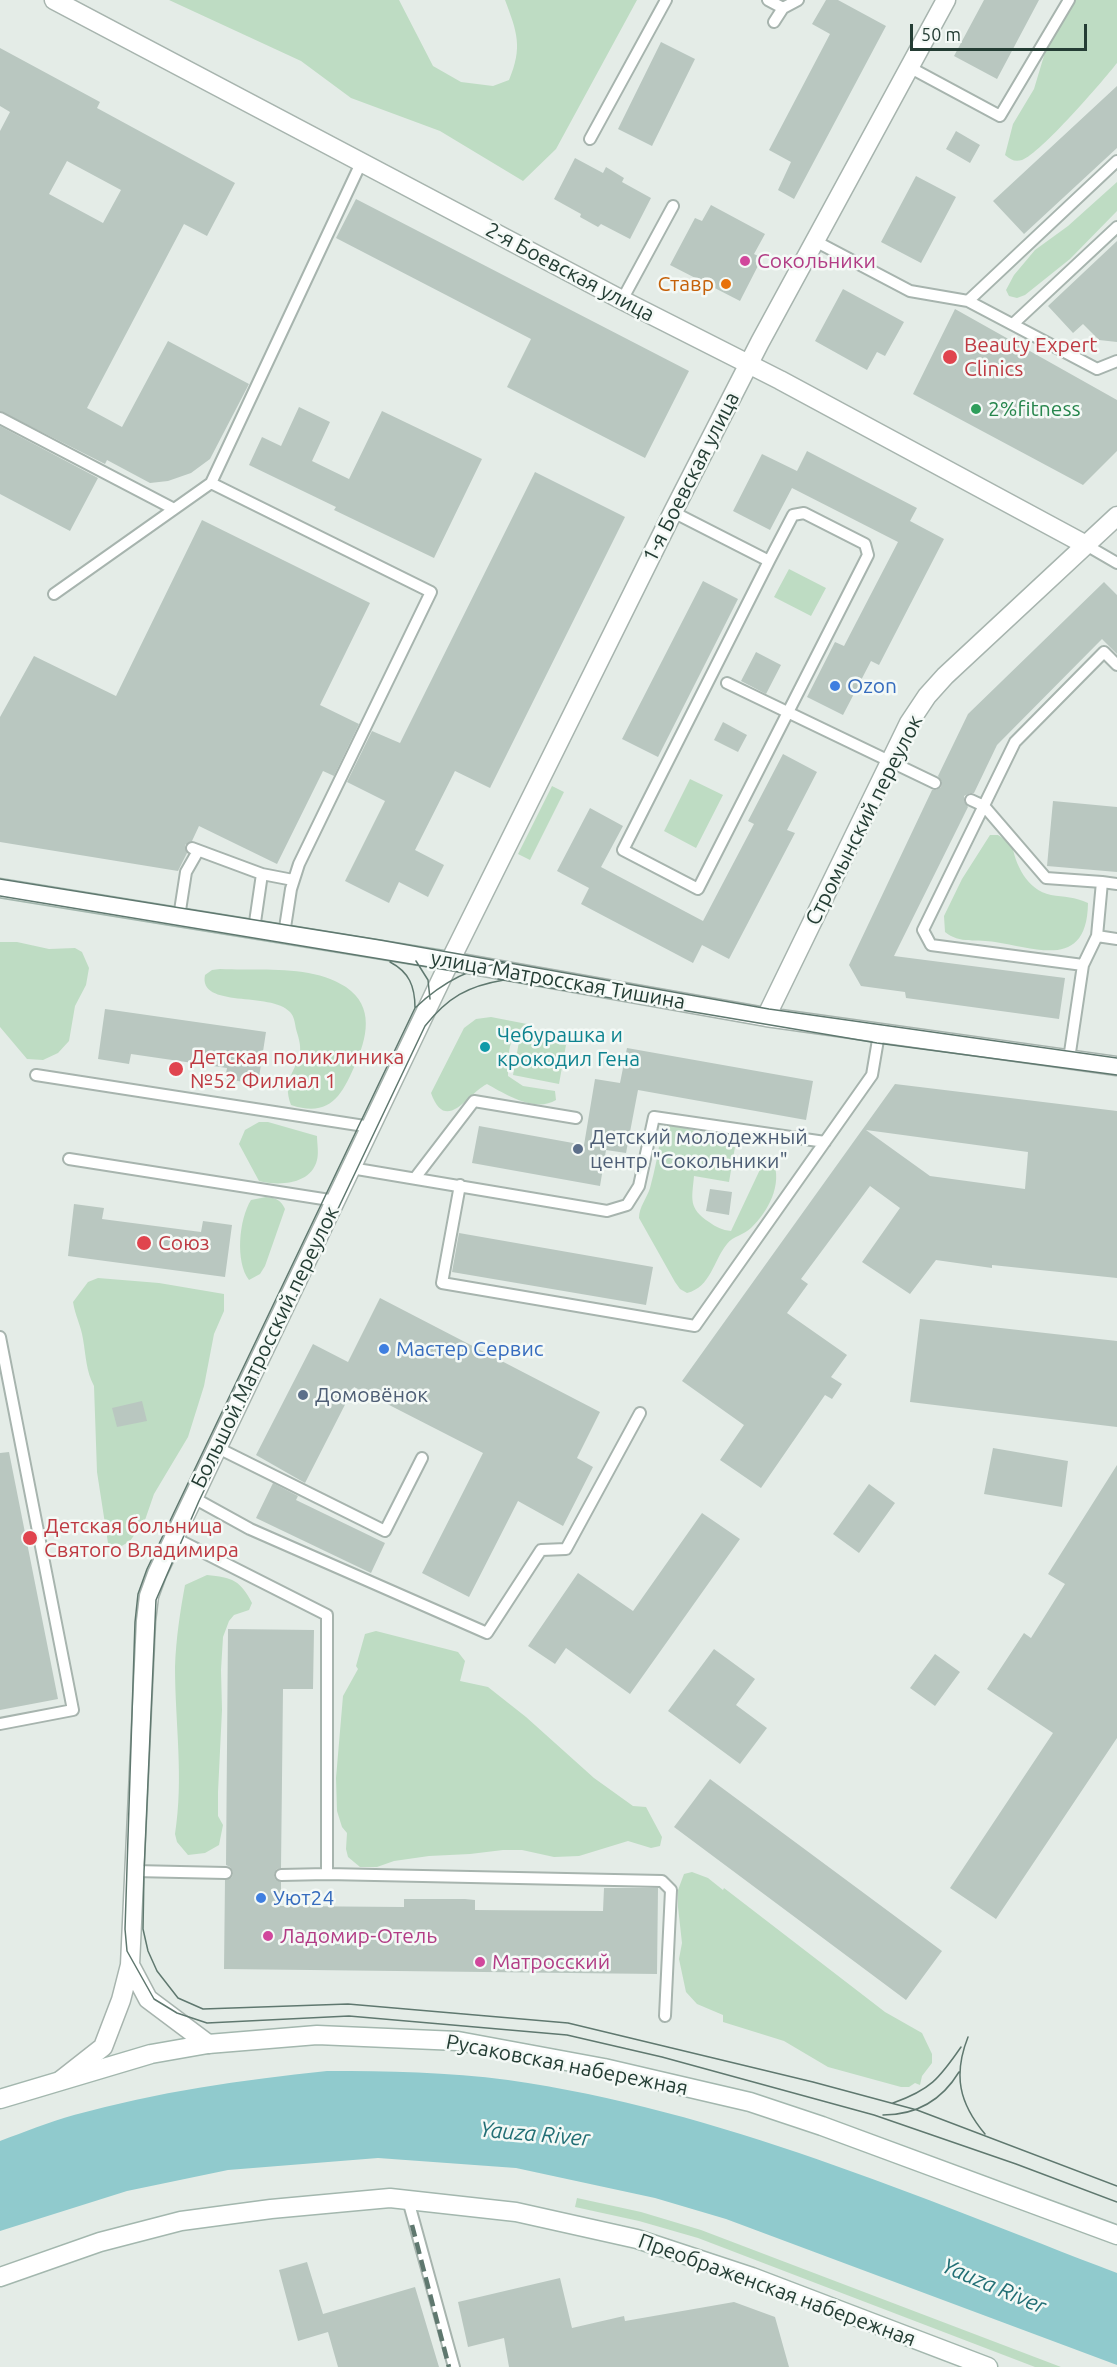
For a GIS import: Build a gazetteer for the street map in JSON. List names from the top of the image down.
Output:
{
  "streets": {
    "street": [
      "2-я Боевская улица",
      "1-я Боевская улица",
      "Стромынский переулок",
      "улица Матросская Тишина",
      "Большой Матросский переулок",
      "Русаковская набережная",
      "Преображенская набережная"
    ]
  },
  "crossings": [
    ["2-я Боевская улица", "1-я Боевская улица"],
    ["2-я Боевская улица", "Стромынский переулок"],
    ["1-я Боевская улица", "улица Матросская Тишина"],
    ["1-я Боевская улица", "Большой Матросский переулок"],
    ["Стромынский переулок", "улица Матросская Тишина"],
    ["улица Матросская Тишина", "Большой Матросский переулок"],
    ["Большой Матросский переулок", "Русаковская набережная"]
  ],
  "water": ["Yauza River"],
  "places": [
    "Сокольники",
    "Ставр",
    "Beauty Expert Clinics",
    "2%fitness",
    "Ozon",
    "Чебурашка и крокодил Гена",
    "Детская поликлиника №52 Филиал 1",
    "Детский молодежный центр \"Сокольники\"",
    "Союз",
    "Мастер Сервис",
    "Домовёнок",
    "Детская больница Святого Владимира",
    "Уют24",
    "Ладомир-Отель",
    "Матросский"
  ],
  "scale_bar": "50 m"
}
